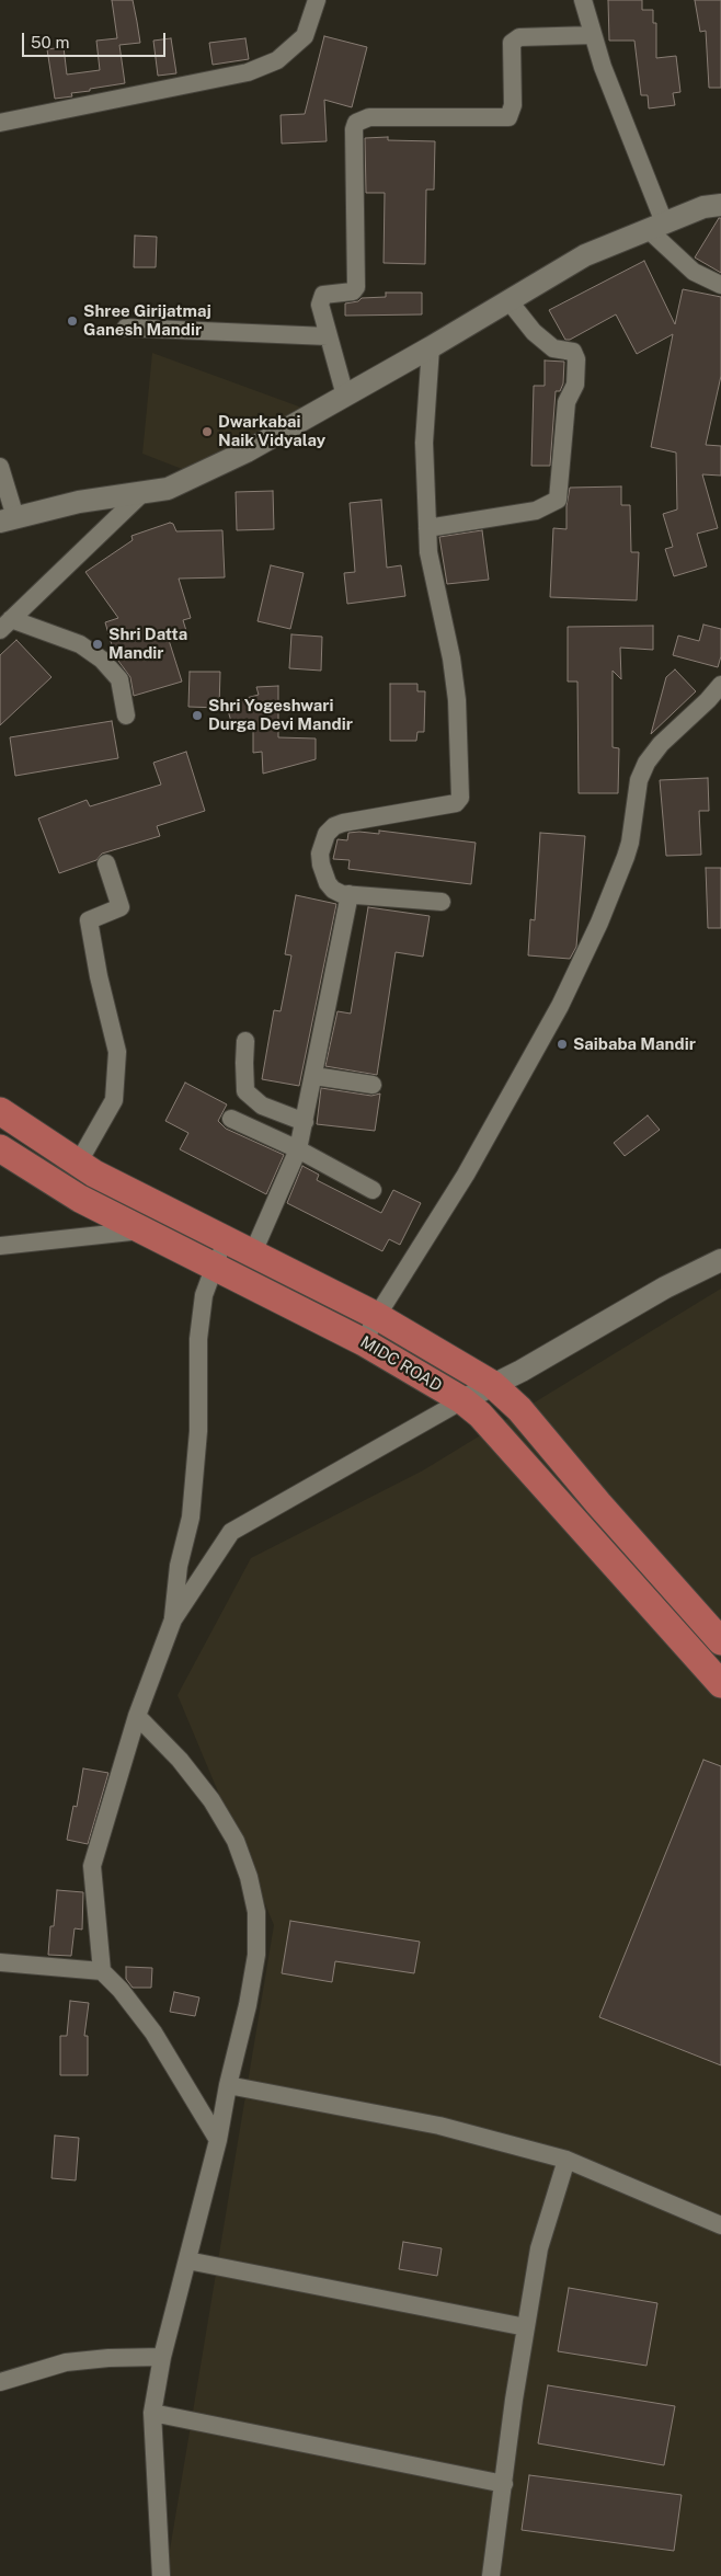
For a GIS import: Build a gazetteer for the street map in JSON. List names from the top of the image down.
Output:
{
  "streets": {
    "main road": ["MIDC ROAD"]
  },
  "places": [
    "Shree Girijatmaj Ganesh Mandir",
    "Dwarkabai Naik Vidyalay",
    "Shri Datta Mandir",
    "Shri Yogeshwari Durga Devi Mandir",
    "Saibaba Mandir"
  ],
  "scale_bar": "50 m"
}
